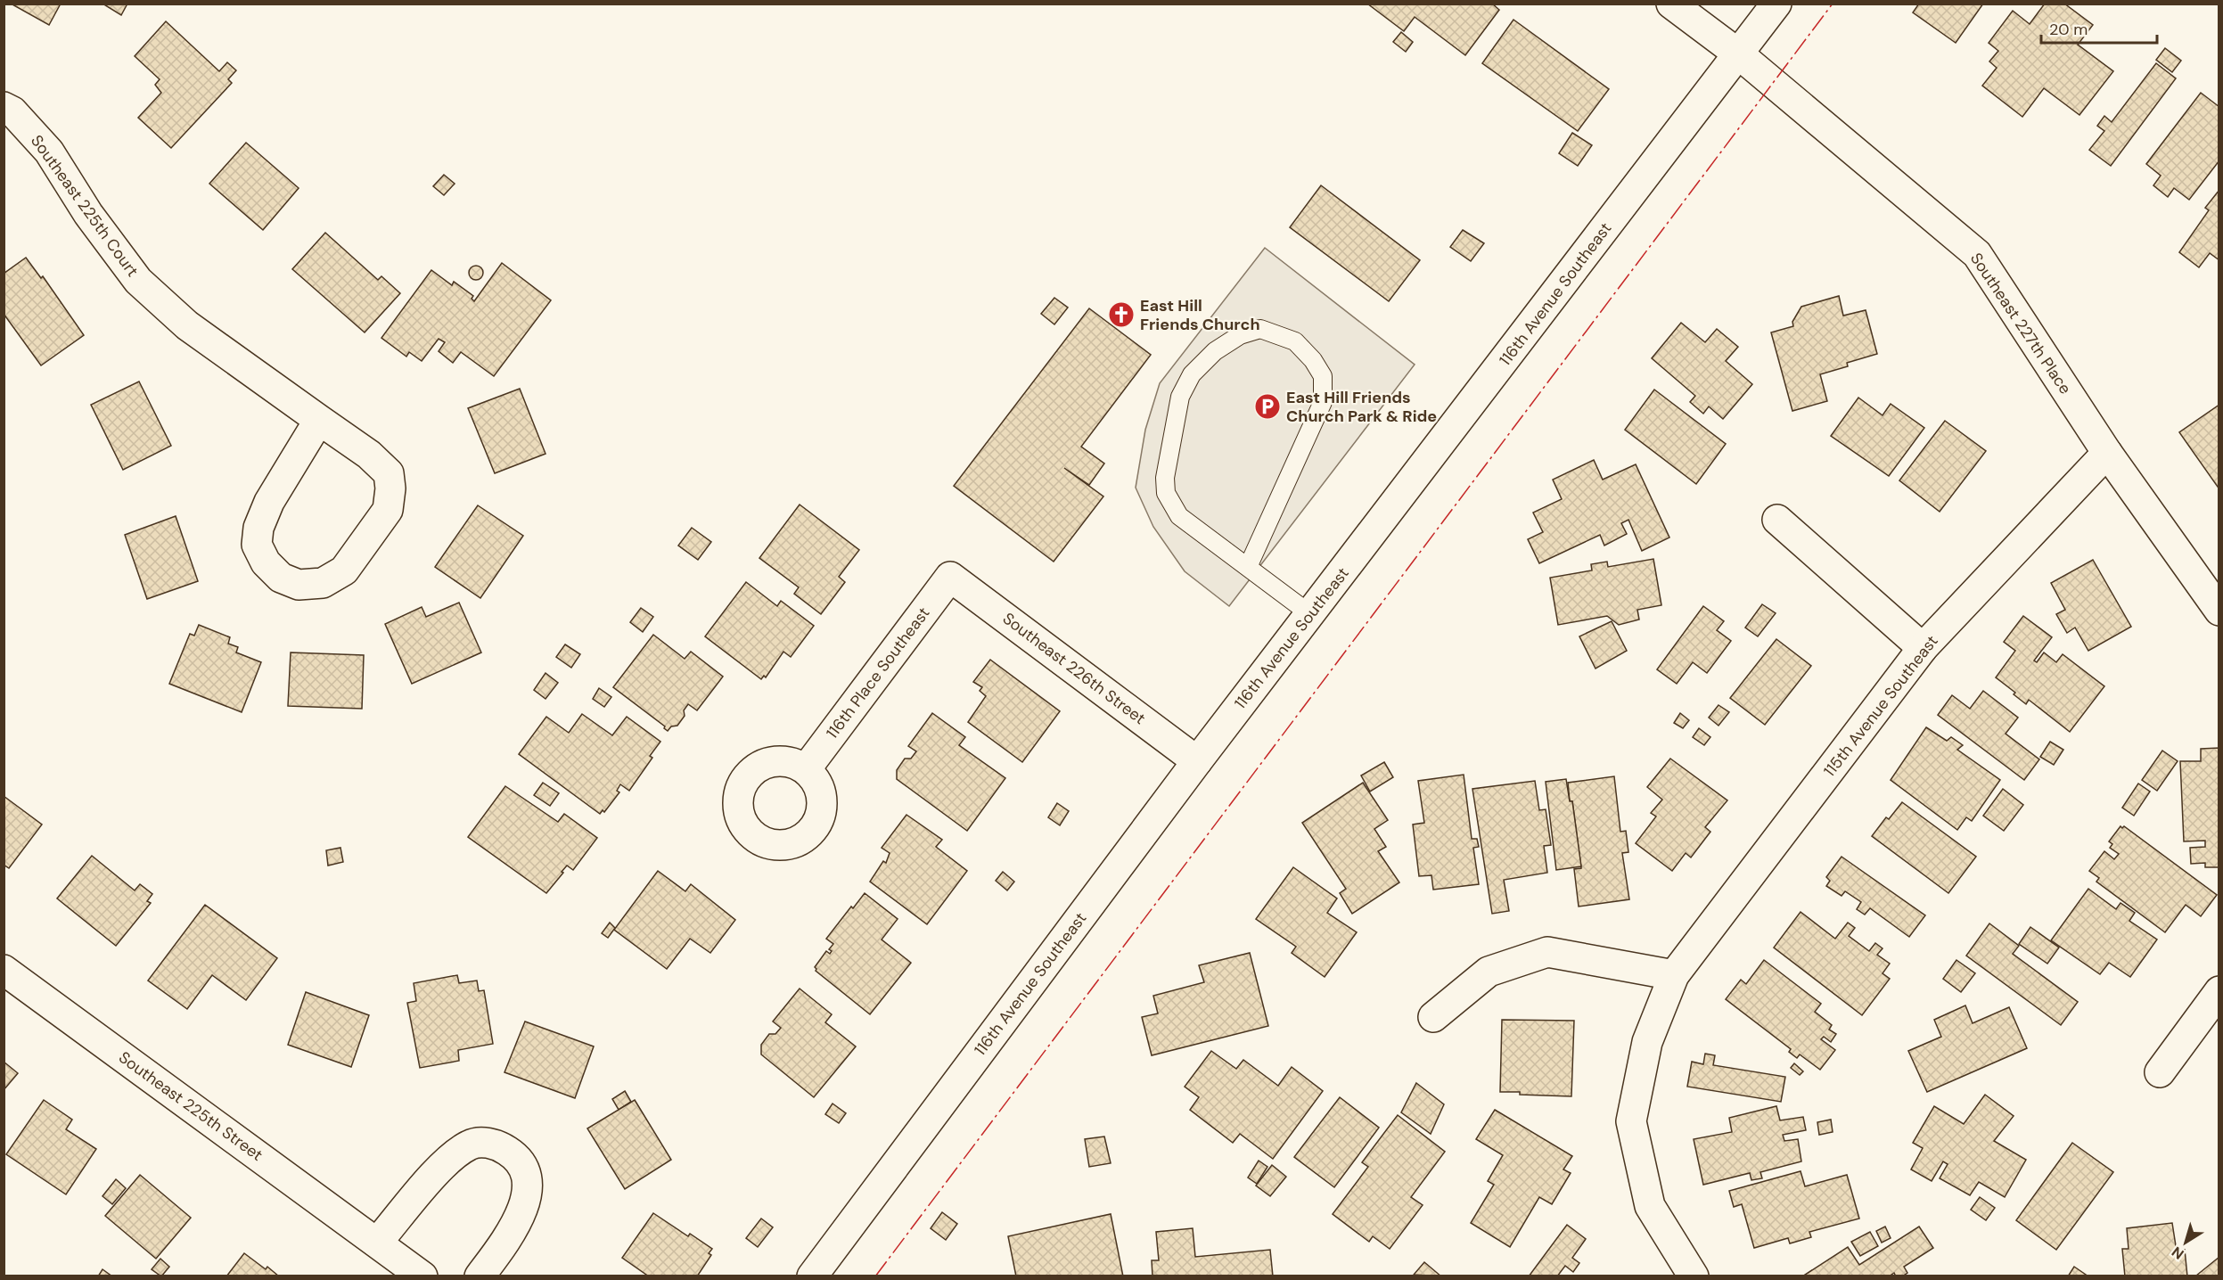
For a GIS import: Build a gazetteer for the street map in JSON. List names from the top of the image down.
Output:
{
  "streets": {
    "street": [
      "Southeast 225th Court",
      "116th Avenue Southeast",
      "Southeast 227th Place",
      "Southeast 226th Street",
      "116th Place Southeast",
      "115th Avenue Southeast",
      "Southeast 225th Street"
    ]
  },
  "crossings": [
    ["116th Avenue Southeast", "Southeast 227th Place"],
    ["116th Avenue Southeast", "Southeast 226th Street"],
    ["Southeast 227th Place", "115th Avenue Southeast"],
    ["Southeast 226th Street", "116th Place Southeast"]
  ],
  "places": {
    "church": ["East Hill Friends Church"],
    "parking": ["East Hill Friends Church Park & Ride"]
  },
  "scale_bar": "20 m",
  "north": "bottom left"
}
